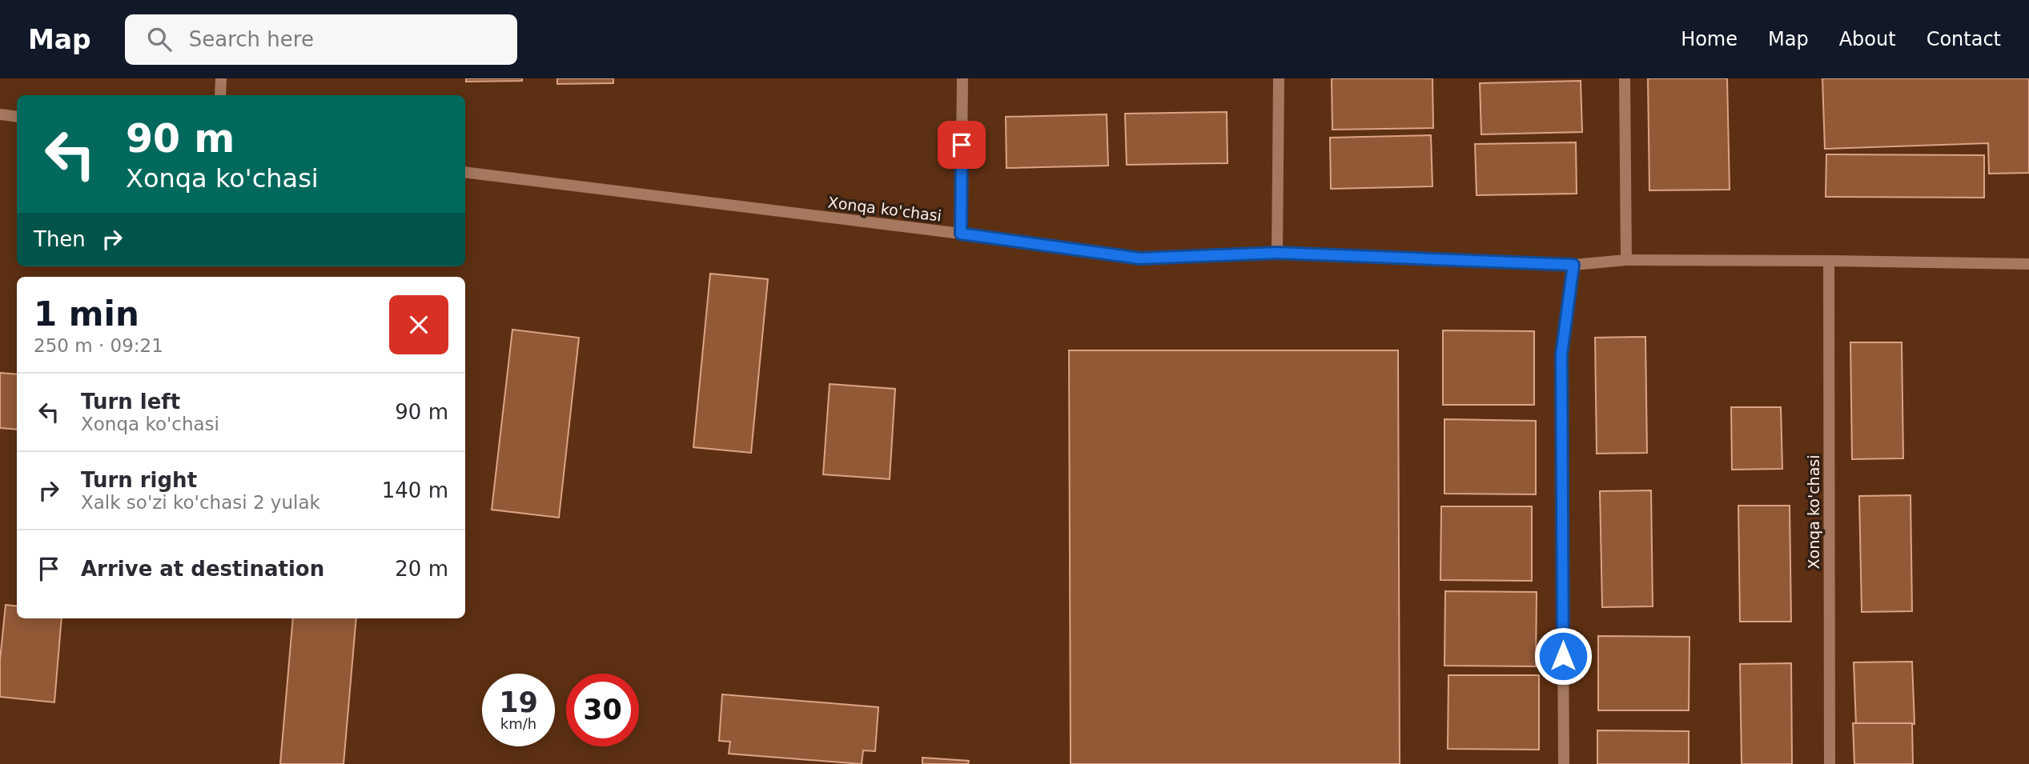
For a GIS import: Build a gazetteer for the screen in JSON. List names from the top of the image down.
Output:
{
  "streets": {
    "street": ["Xonqa ko'chasi"]
  },
  "page": {
    "header": "Map",
    "search": "Search here",
    "nav": [
      "Home",
      "Map",
      "About",
      "Contact"
    ],
    "turn": ["90 m", "Xonqa ko'chasi"],
    "then": "Then",
    "heading": ["1 min", "250 m · 09:21"],
    "list": [
      {
        "name": "Turn left",
        "note": "Xonqa ko'chasi",
        "value": "90 m"
      },
      {
        "name": "Turn right",
        "note": "Xalk so'zi ko'chasi 2 yulak",
        "value": "140 m"
      },
      {
        "name": "Arrive at destination",
        "value": "20 m"
      }
    ],
    "speed": "19 km/h",
    "limit": "30"
  }
}
